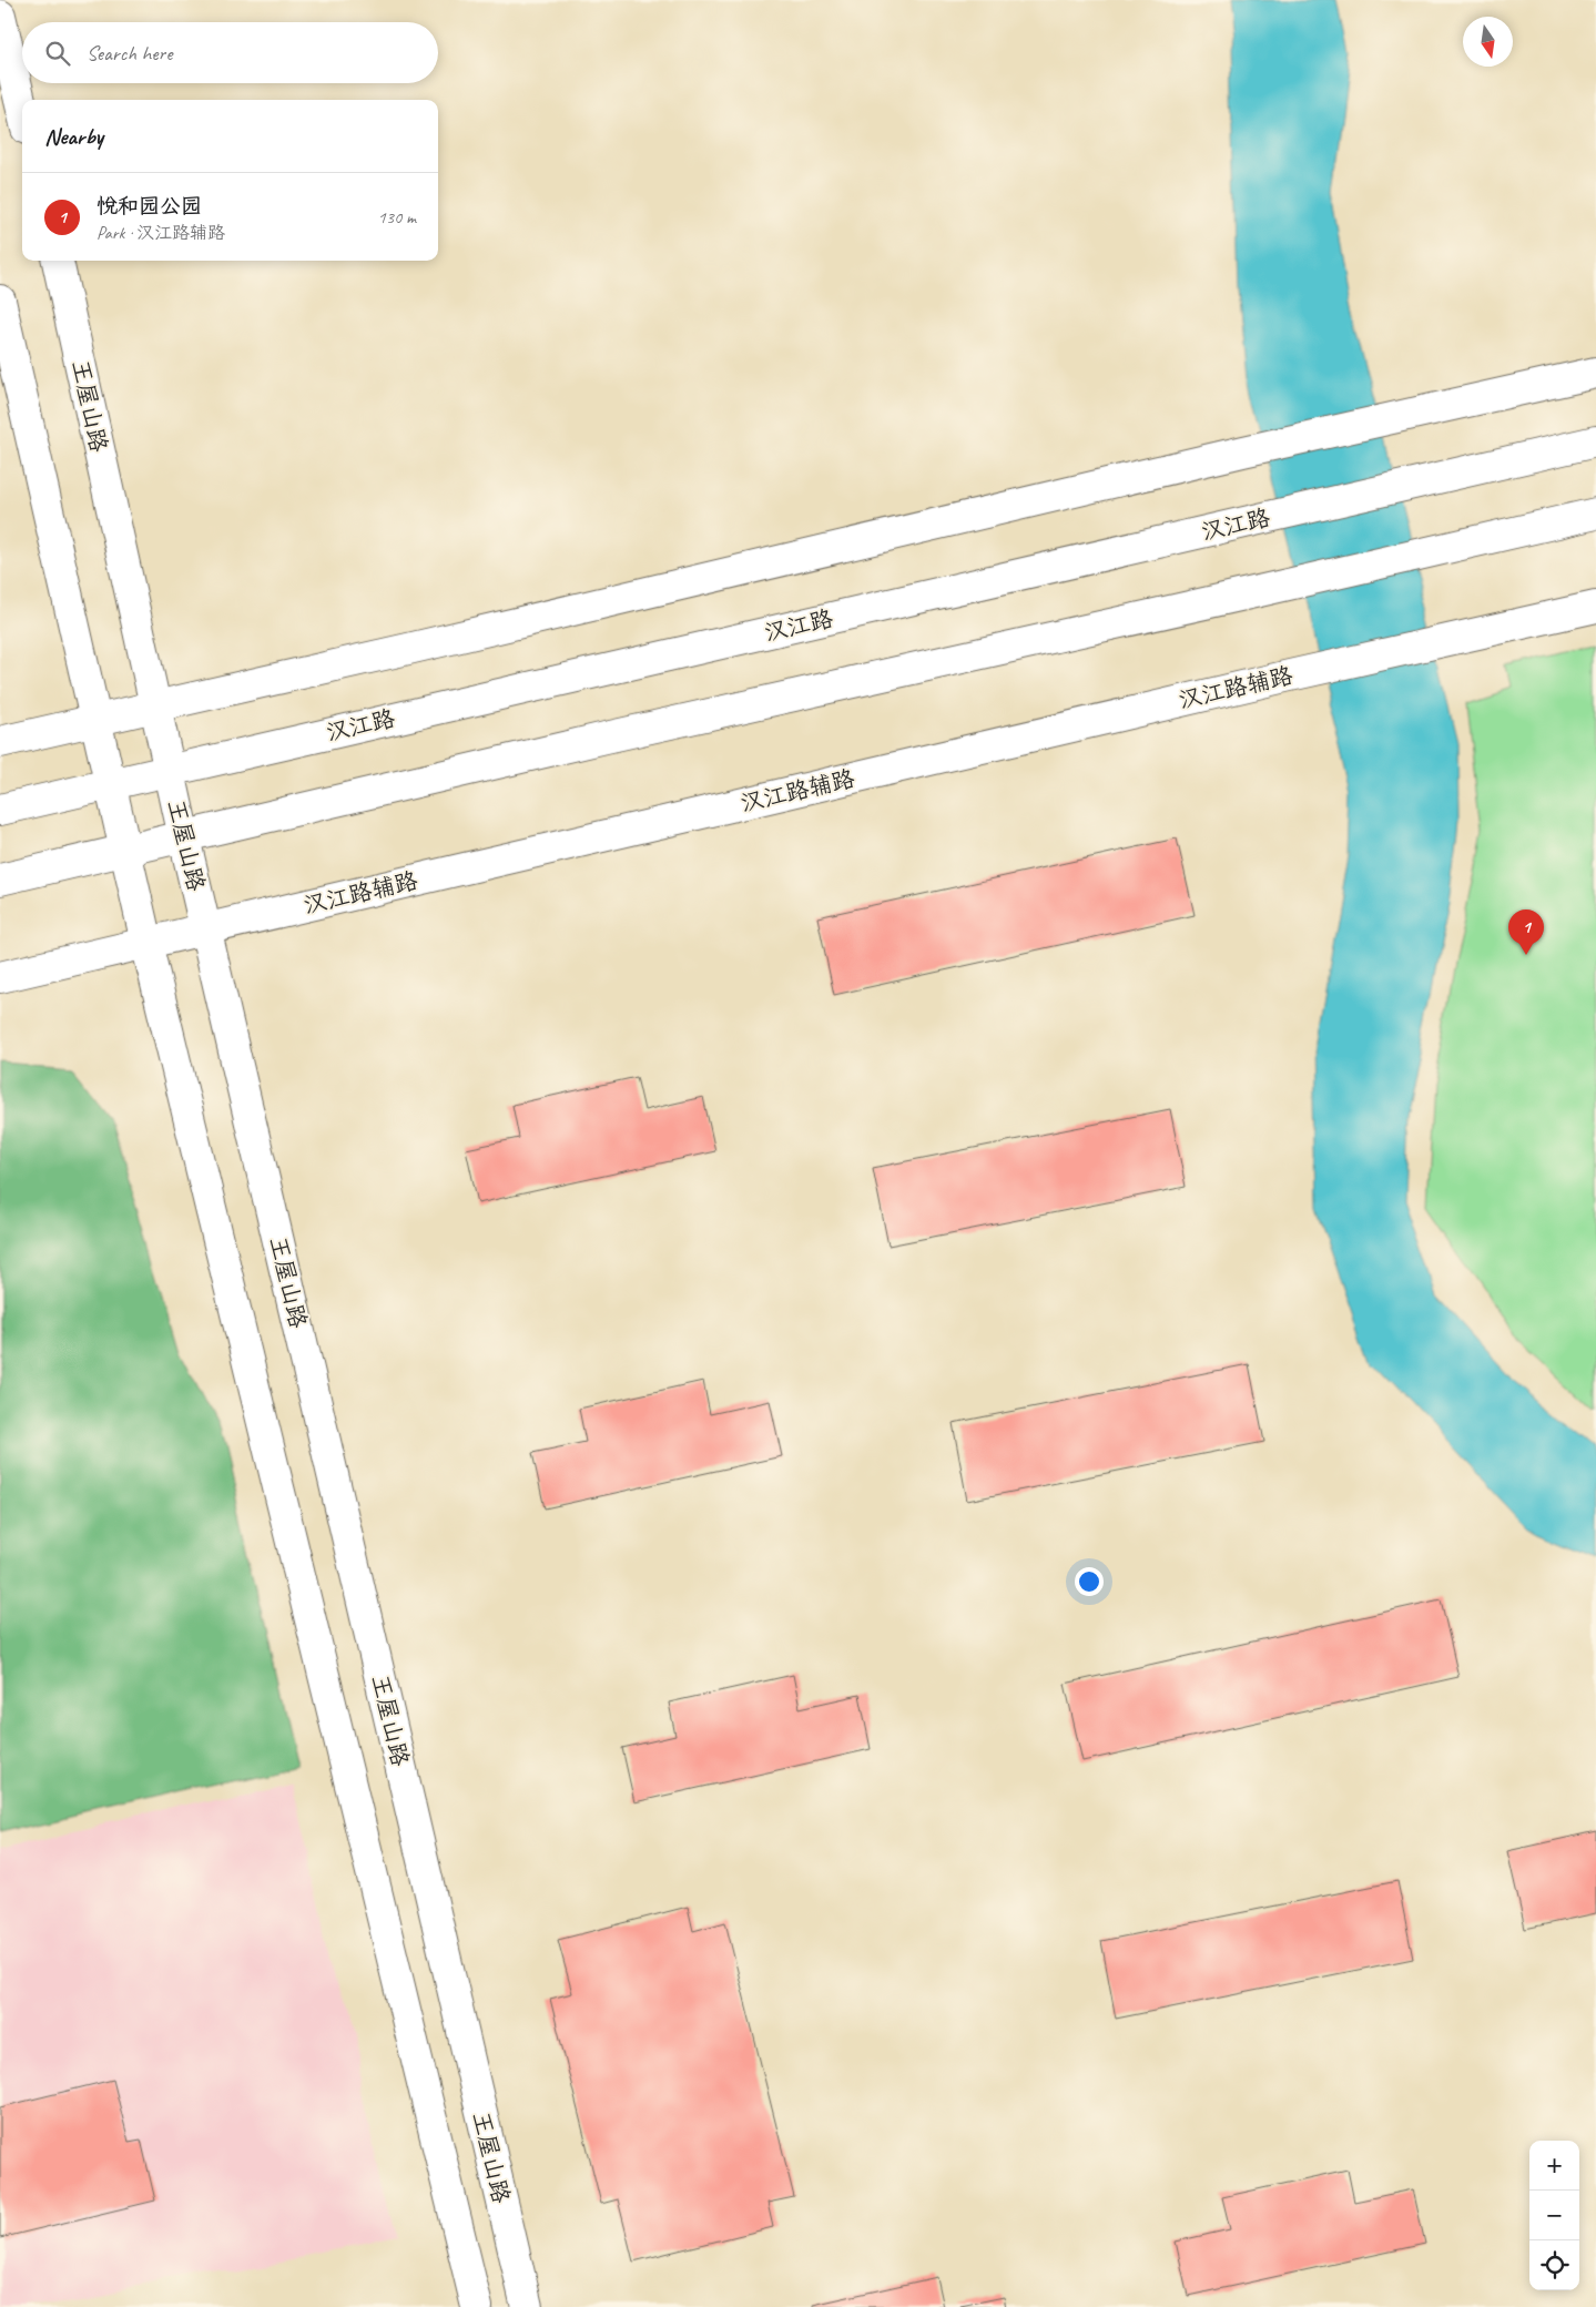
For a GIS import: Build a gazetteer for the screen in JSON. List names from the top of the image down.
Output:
{
  "streets": {
    "street": ["王屋山路", "汉江路", "汉江路辅路"]
  },
  "crossings": [
    ["王屋山路", "汉江路"],
    ["王屋山路", "汉江路辅路"]
  ],
  "north": "bottom",
  "page": {
    "search": "Search here",
    "heading": "Nearby",
    "list": [
      {
        "mark": "1",
        "name": "悦和园公园",
        "note": "Park · 汉江路辅路",
        "value": "130 m"
      }
    ],
    "pins": "1",
    "map_buttons": ["+", "−"]
  }
}
